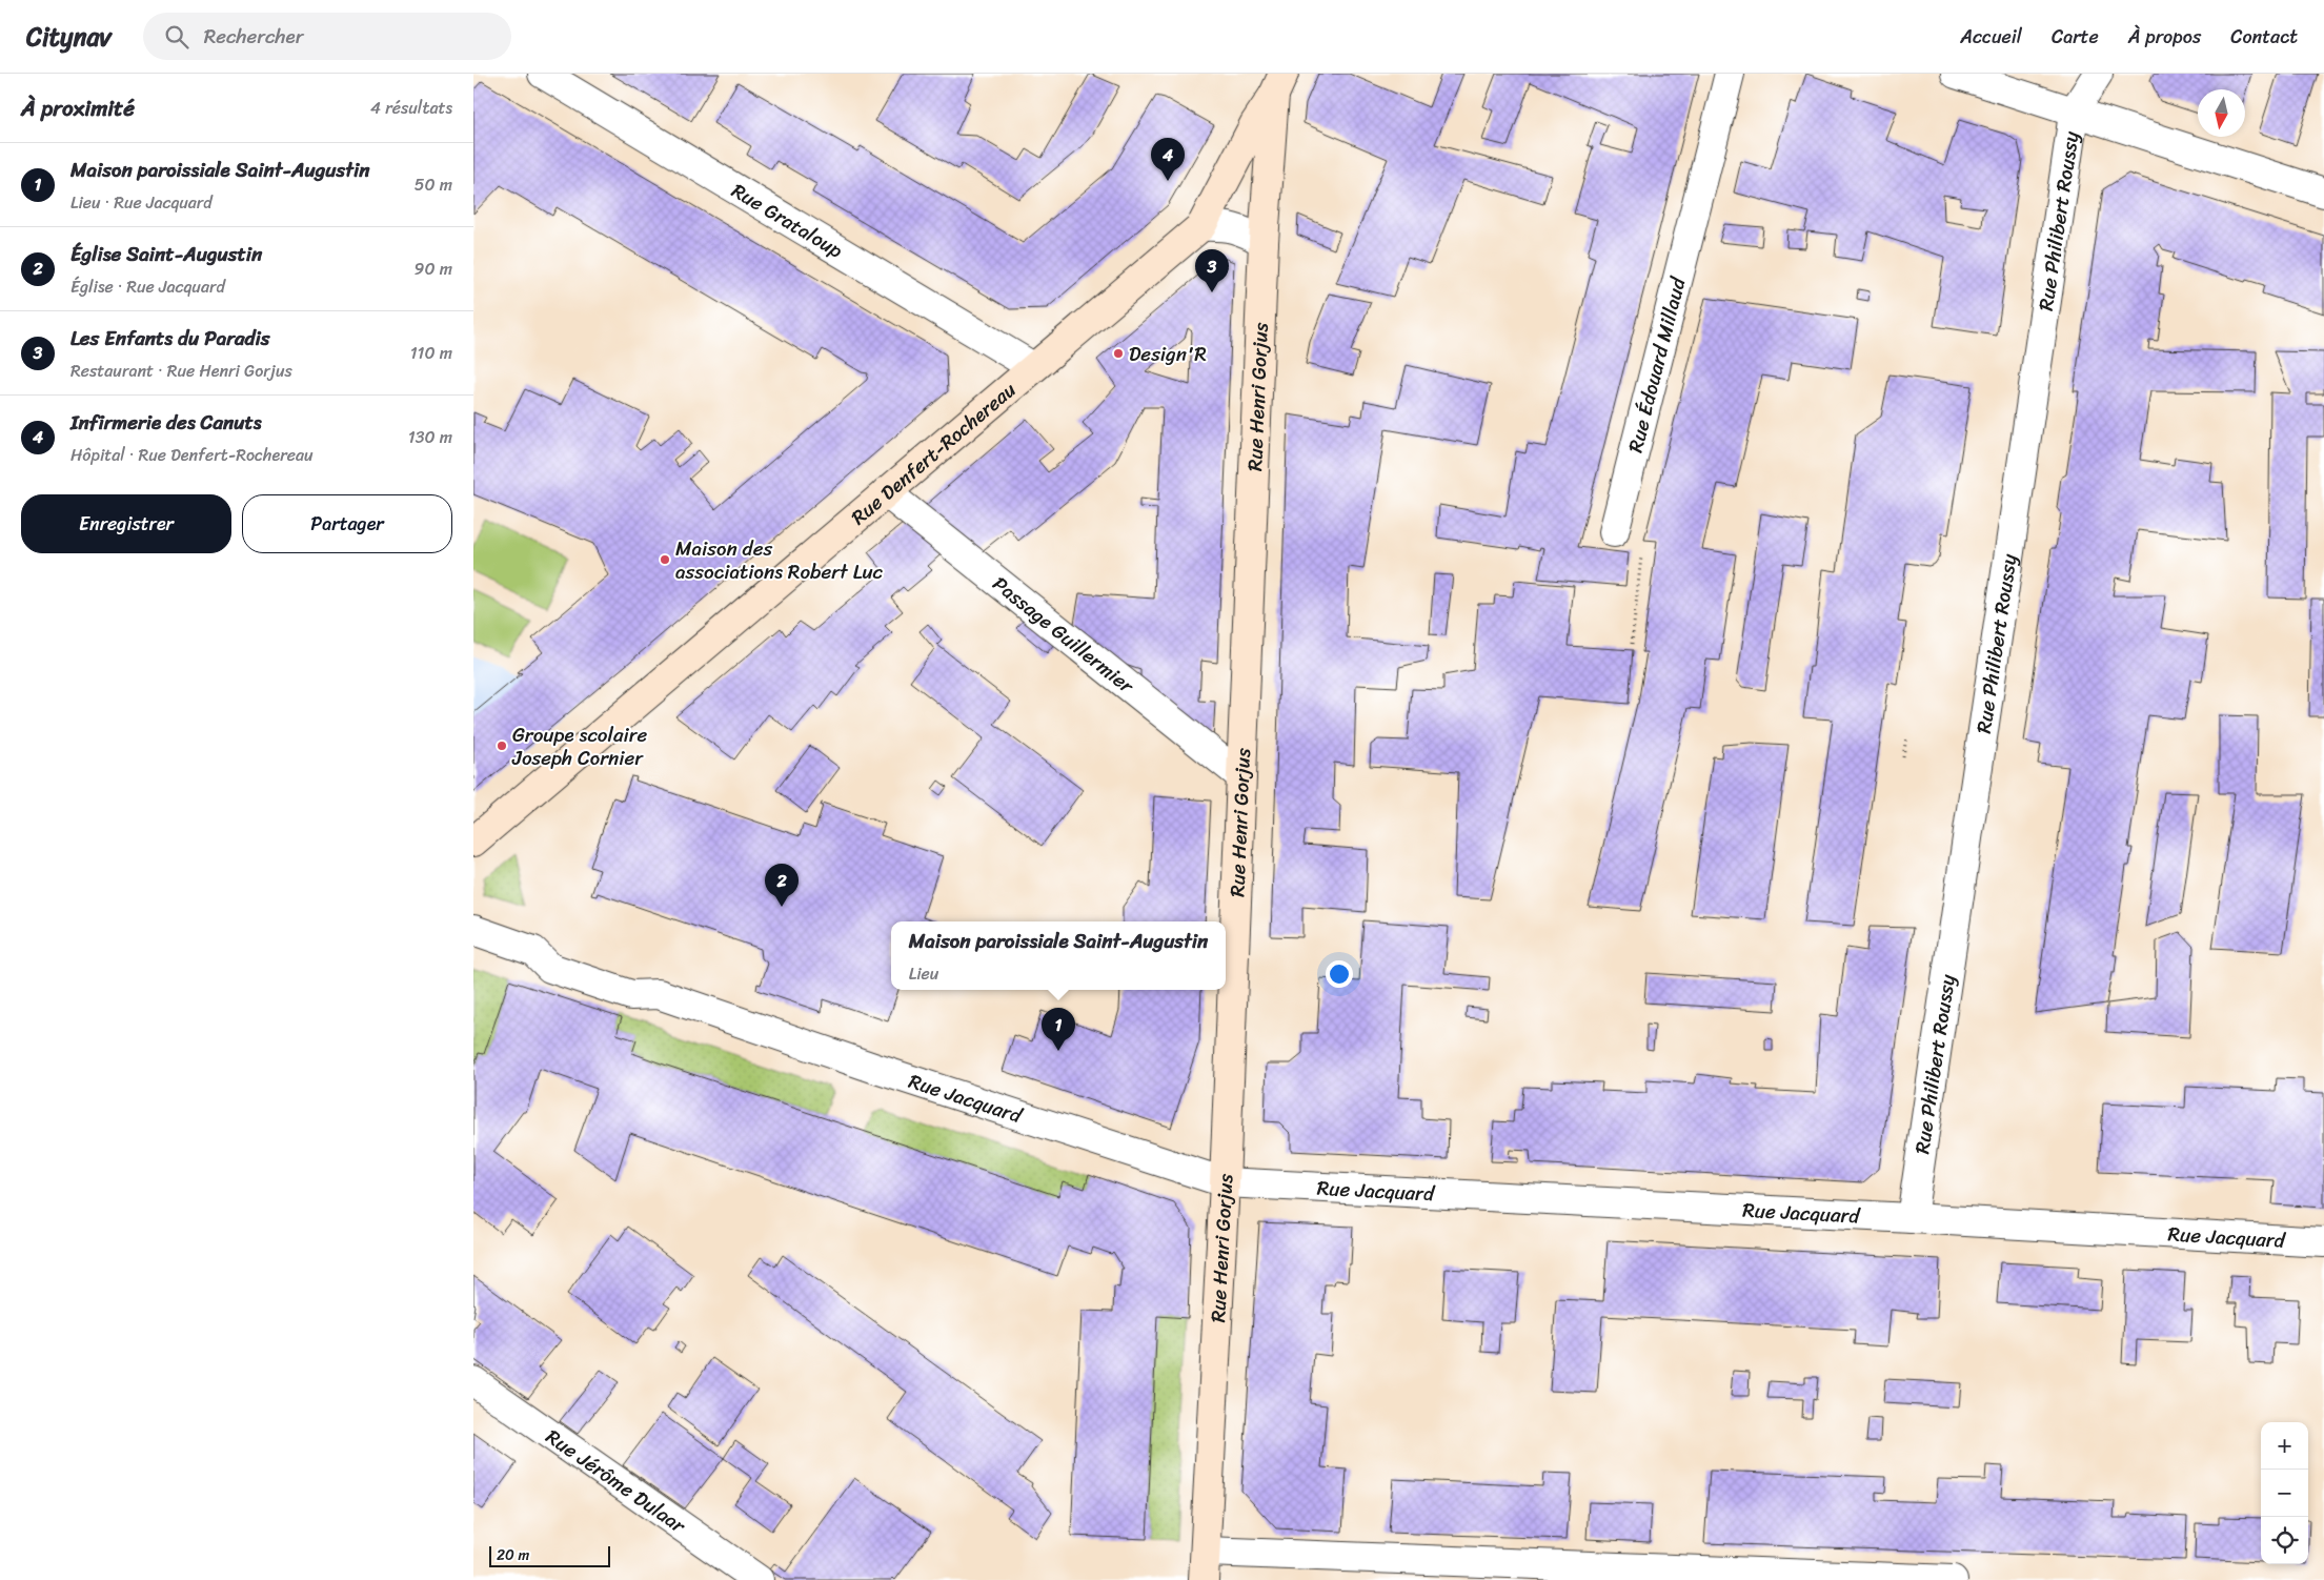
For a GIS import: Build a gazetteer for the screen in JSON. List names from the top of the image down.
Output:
{
  "streets": {
    "street": [
      "Rue Grataloup",
      "Rue Philibert Roussy",
      "Rue Édouard Millaud",
      "Rue Henri Gorjus",
      "Rue Denfert-Rochereau",
      "Passage Guillermier",
      "Rue Jacquard",
      "Rue Jérôme Dulaar"
    ]
  },
  "crossings": [
    ["Rue Grataloup", "Rue Denfert-Rochereau"],
    ["Rue Philibert Roussy", "Rue Jacquard"],
    ["Rue Henri Gorjus", "Rue Denfert-Rochereau"],
    ["Rue Henri Gorjus", "Passage Guillermier"],
    ["Rue Henri Gorjus", "Rue Jacquard"],
    ["Rue Denfert-Rochereau", "Passage Guillermier"]
  ],
  "places": ["Design'R", "Maison des associations Robert Luc", "Groupe scolaire Joseph Cornier"],
  "scale_bar": "20 m",
  "north": "bottom",
  "page": {
    "header": "Citynav",
    "search": "Rechercher",
    "nav": [
      "Accueil",
      "Carte",
      "À propos",
      "Contact"
    ],
    "heading": ["À proximité", "4 résultats"],
    "pins": [
      "4",
      "3",
      "2",
      "1"
    ],
    "list": [
      {
        "mark": "1",
        "name": "Maison paroissiale Saint-Augustin",
        "note": "Lieu · Rue Jacquard",
        "value": "50 m"
      },
      {
        "mark": "2",
        "name": "Église Saint-Augustin",
        "note": "Église · Rue Jacquard",
        "value": "90 m"
      },
      {
        "mark": "3",
        "name": "Les Enfants du Paradis",
        "note": "Restaurant · Rue Henri Gorjus",
        "value": "110 m"
      },
      {
        "mark": "4",
        "name": "Infirmerie des Canuts",
        "note": "Hôpital · Rue Denfert-Rochereau",
        "value": "130 m"
      }
    ],
    "buttons": ["Enregistrer", "Partager"],
    "popup": ["Maison paroissiale Saint-Augustin", "Lieu"],
    "map_buttons": ["+", "−"],
    "scale": "20 m"
  }
}
